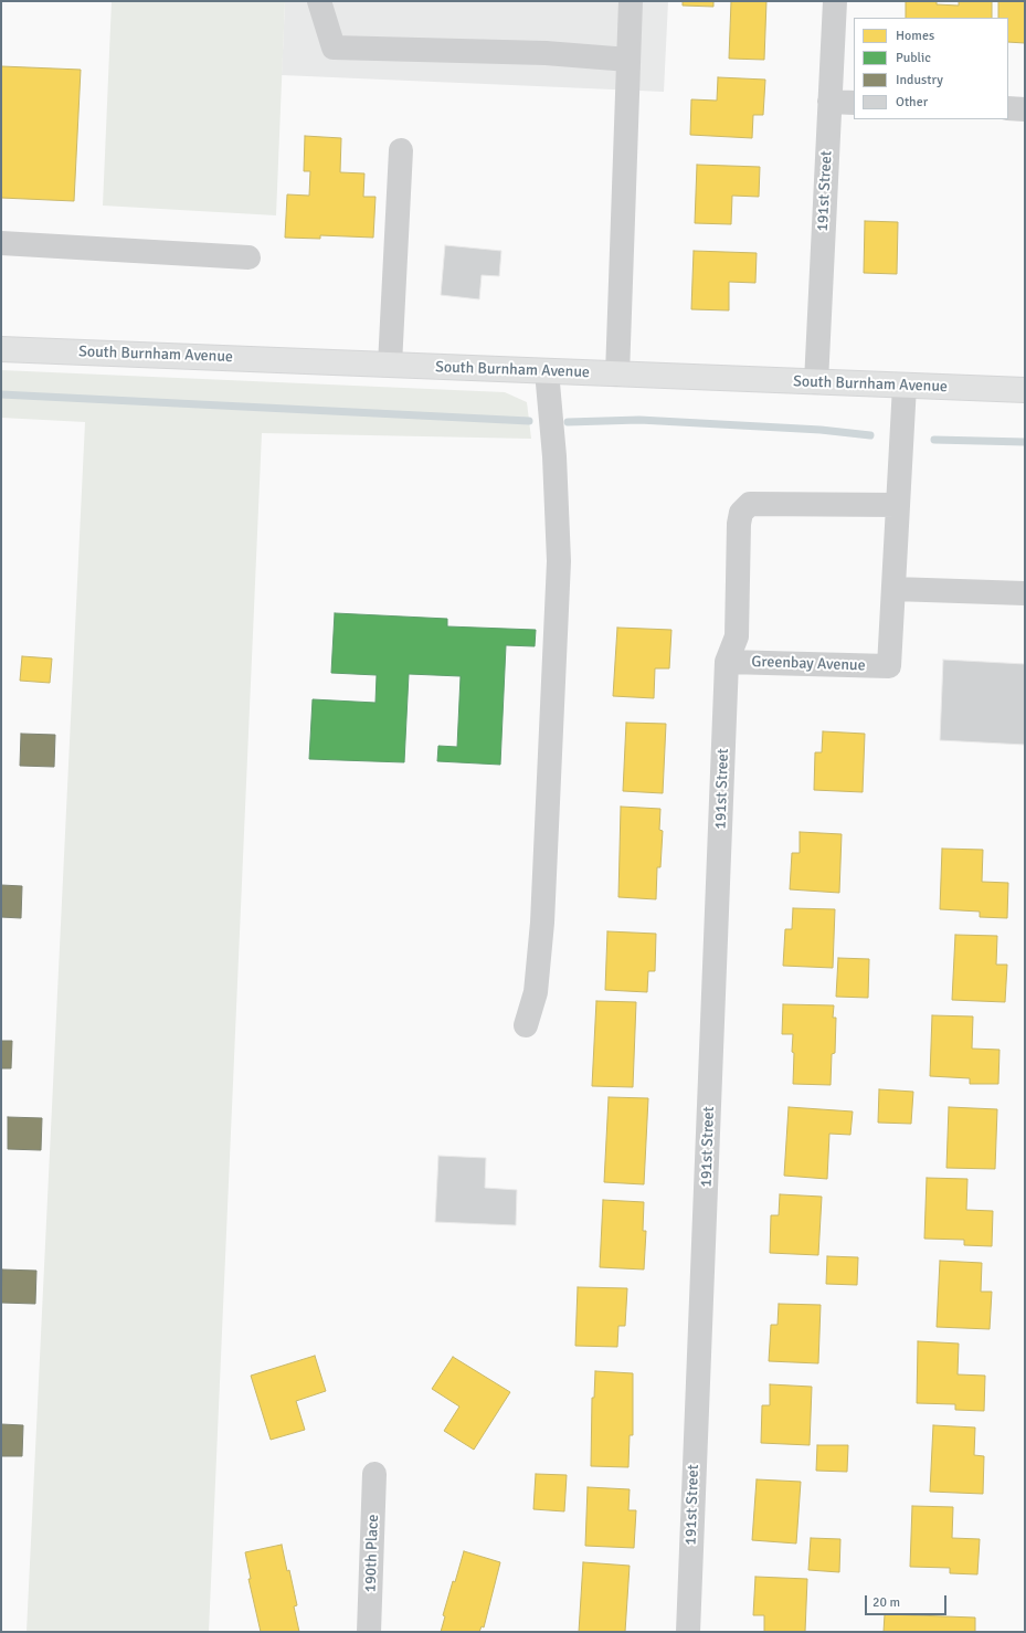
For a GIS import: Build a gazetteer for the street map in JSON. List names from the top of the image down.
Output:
{
  "streets": {
    "main road": ["South Burnham Avenue"],
    "street": ["191st Street", "Greenbay Avenue", "190th Place"]
  },
  "crossings": [
    ["191st Street", "South Burnham Avenue"],
    ["191st Street", "Greenbay Avenue"]
  ],
  "legend": [
    "Homes",
    "Public",
    "Industry",
    "Other"
  ],
  "scale_bar": "20 m"
}
